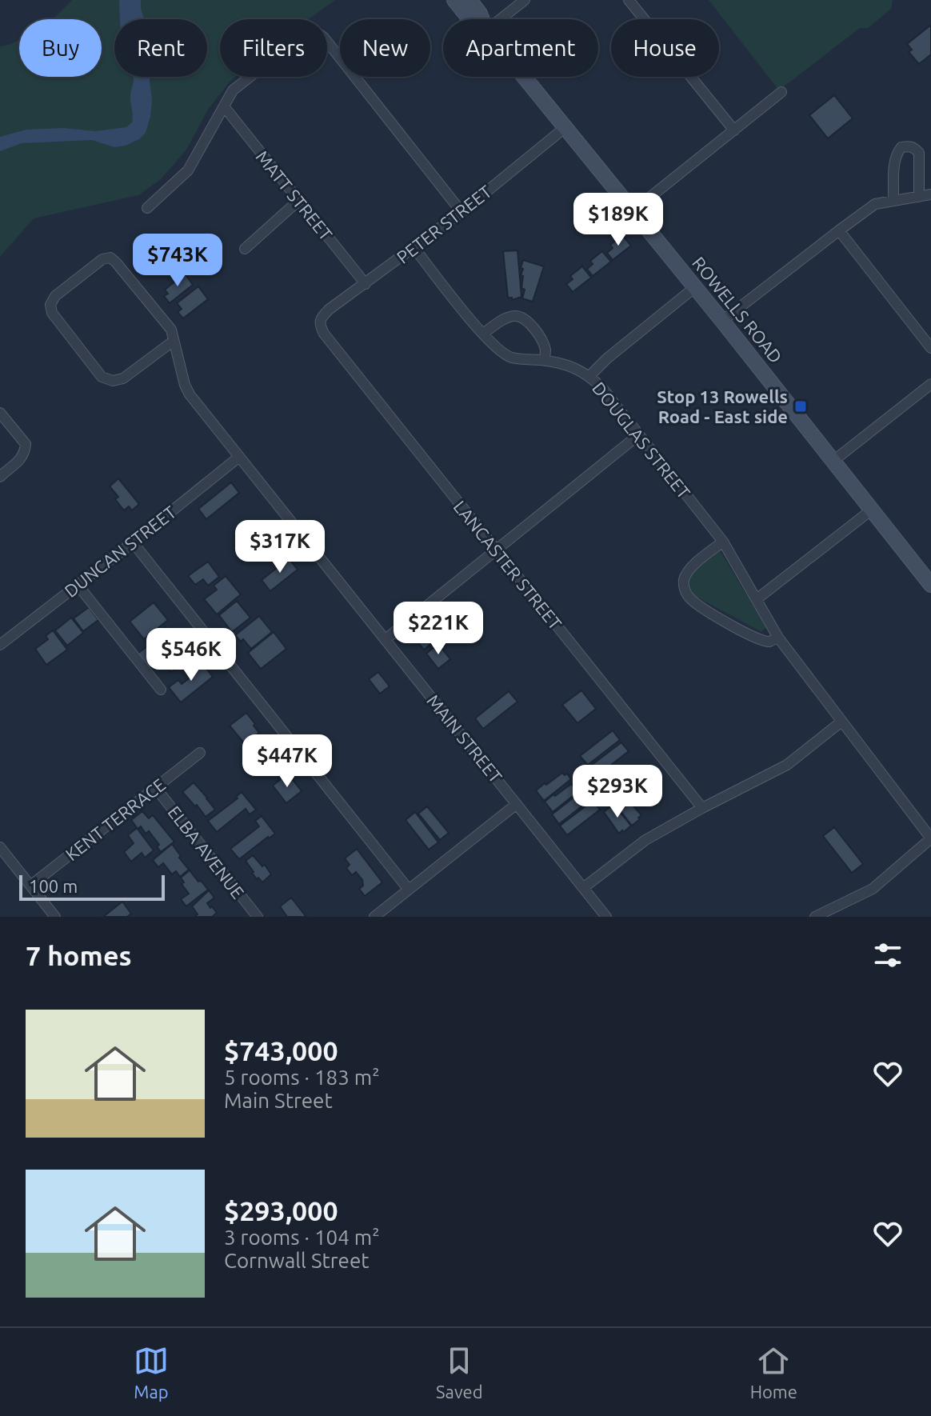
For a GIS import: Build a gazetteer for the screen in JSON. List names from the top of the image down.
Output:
{
  "streets": {
    "main road": ["ROWELLS ROAD"],
    "street": [
      "MATT STREET",
      "PETER STREET",
      "DOUGLAS STREET",
      "DUNCAN STREET",
      "LANCASTER STREET",
      "MAIN STREET",
      "KENT TERRACE",
      "ELBA AVENUE"
    ]
  },
  "crossings": [
    ["MATT STREET", "PETER STREET"],
    ["PETER STREET", "ROWELLS ROAD"],
    ["PETER STREET", "DOUGLAS STREET"],
    ["PETER STREET", "LANCASTER STREET"],
    ["DUNCAN STREET", "MAIN STREET"],
    ["KENT TERRACE", "ELBA AVENUE"]
  ],
  "places": {
    "transit": ["Stop 13 Rowells Road - East side"]
  },
  "scale_bar": "100 m",
  "page": {
    "chip": [
      "Buy",
      "Rent",
      "Filters",
      "New",
      "Apartment",
      "House"
    ],
    "price": [
      "$189K",
      "$743K",
      "$317K",
      "$221K",
      "$546K",
      "$447K",
      "$293K"
    ],
    "scale": "100 m",
    "heading": "7 homes",
    "list": [
      {
        "name": "$743,000",
        "note": "5 rooms · 183 m² · Main Street"
      },
      {
        "name": "$293,000",
        "note": "3 rooms · 104 m² · Cornwall Street"
      }
    ],
    "tabs": ["Map", "Saved", "Home"]
  }
}
